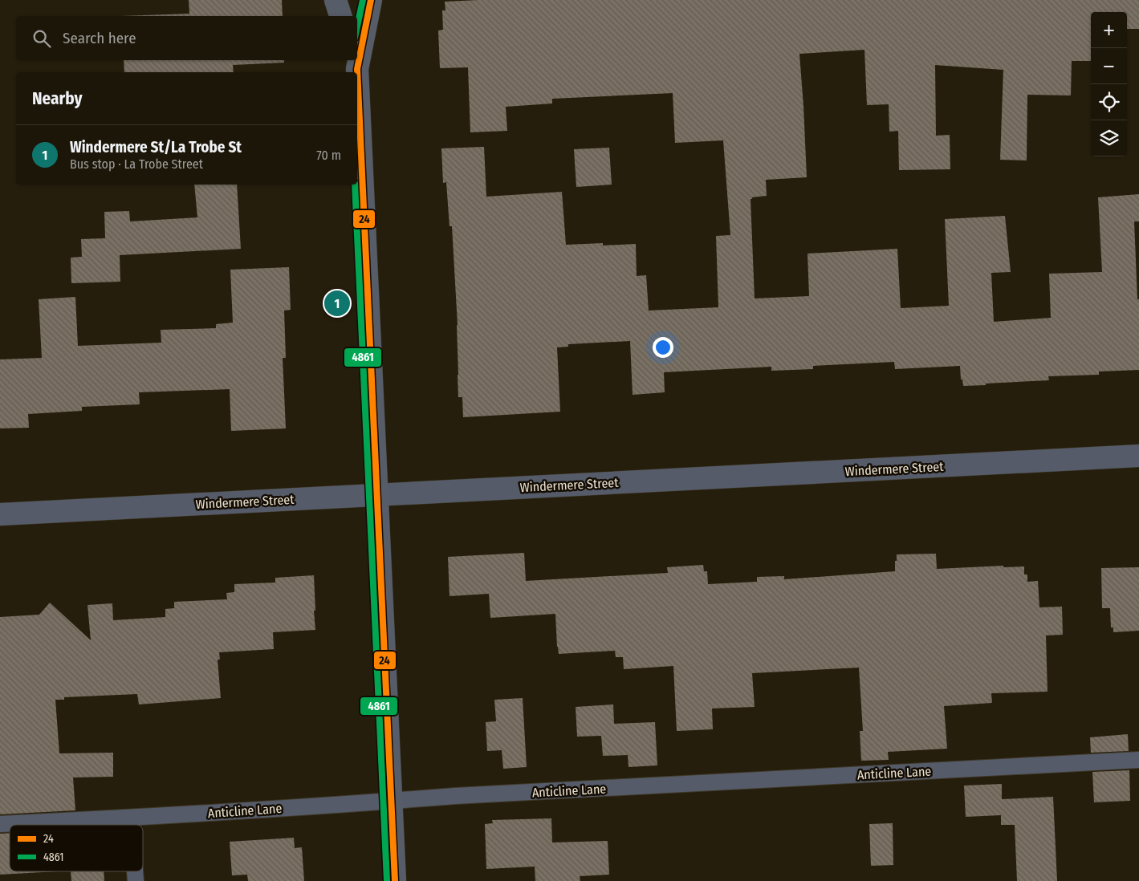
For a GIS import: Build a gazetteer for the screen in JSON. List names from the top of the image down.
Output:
{
  "streets": {
    "street": ["Windermere Street"],
    "lane": ["Anticline Lane"]
  },
  "lines": ["transit line 24", "transit line 4861"],
  "legend": ["24", "4861"],
  "page": {
    "map_buttons": ["+", "−"],
    "search": "Search here",
    "heading": "Nearby",
    "list": [
      {
        "mark": "1",
        "name": "Windermere St/La Trobe St",
        "note": "Bus stop · La Trobe Street",
        "value": "70 m"
      }
    ],
    "pins": "1"
  }
}
